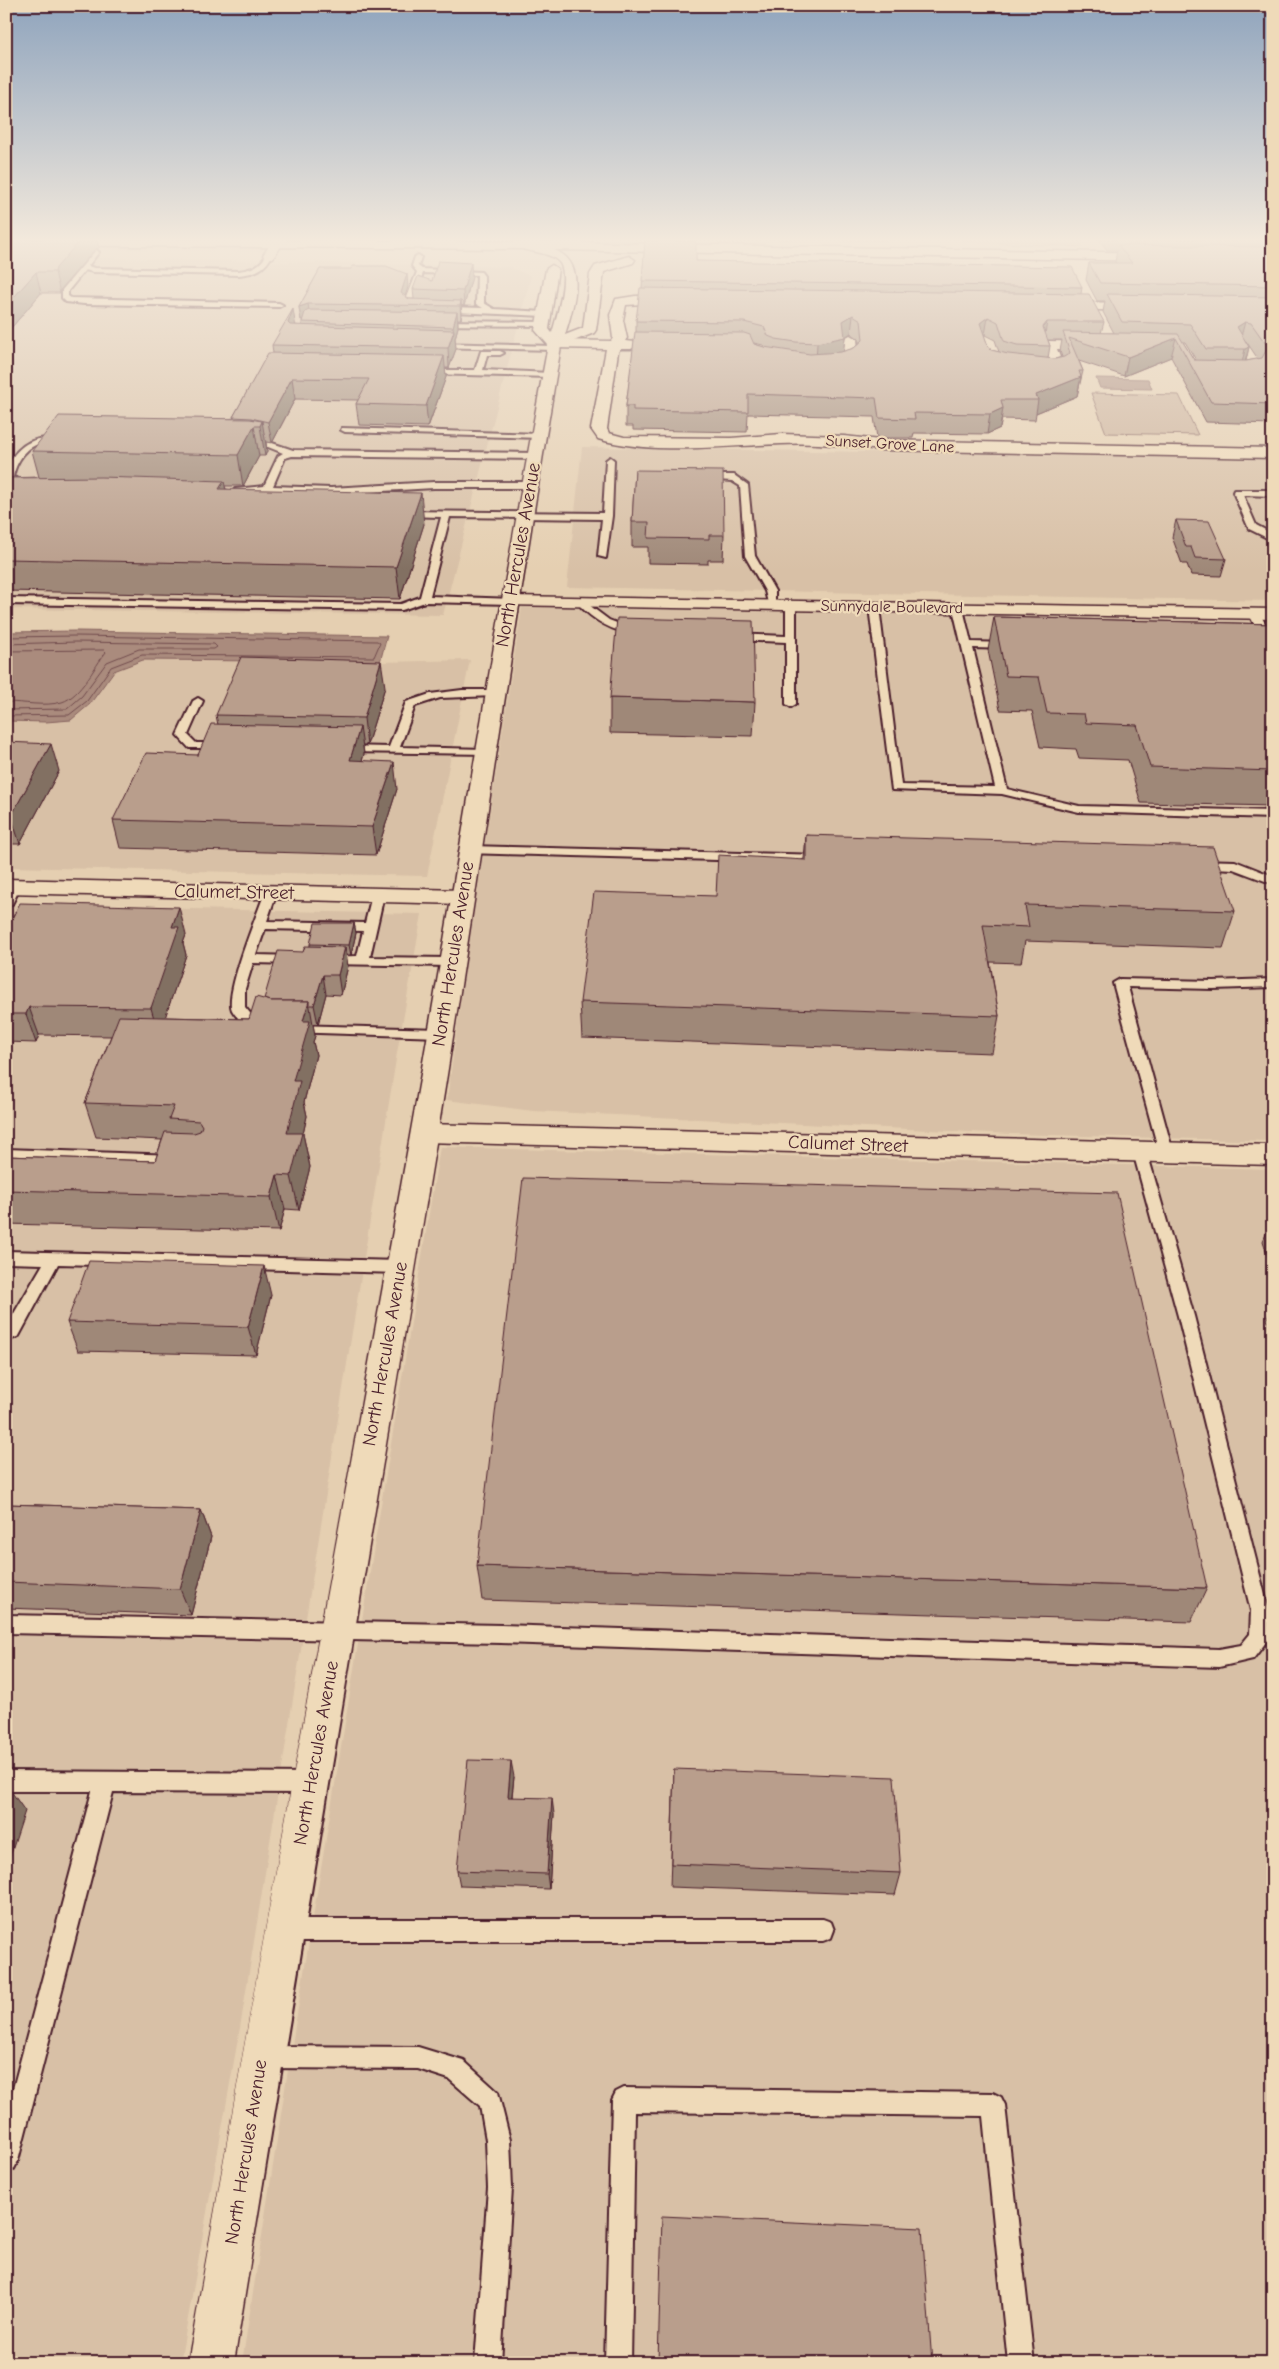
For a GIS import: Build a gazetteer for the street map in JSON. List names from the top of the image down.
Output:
{
  "streets": {
    "street": [
      "Sunset Grove Lane",
      "North Hercules Avenue",
      "Sunnydale Boulevard",
      "Calumet Street"
    ]
  },
  "crossings": [
    ["North Hercules Avenue", "Sunnydale Boulevard"],
    ["North Hercules Avenue", "Calumet Street"]
  ]
}
